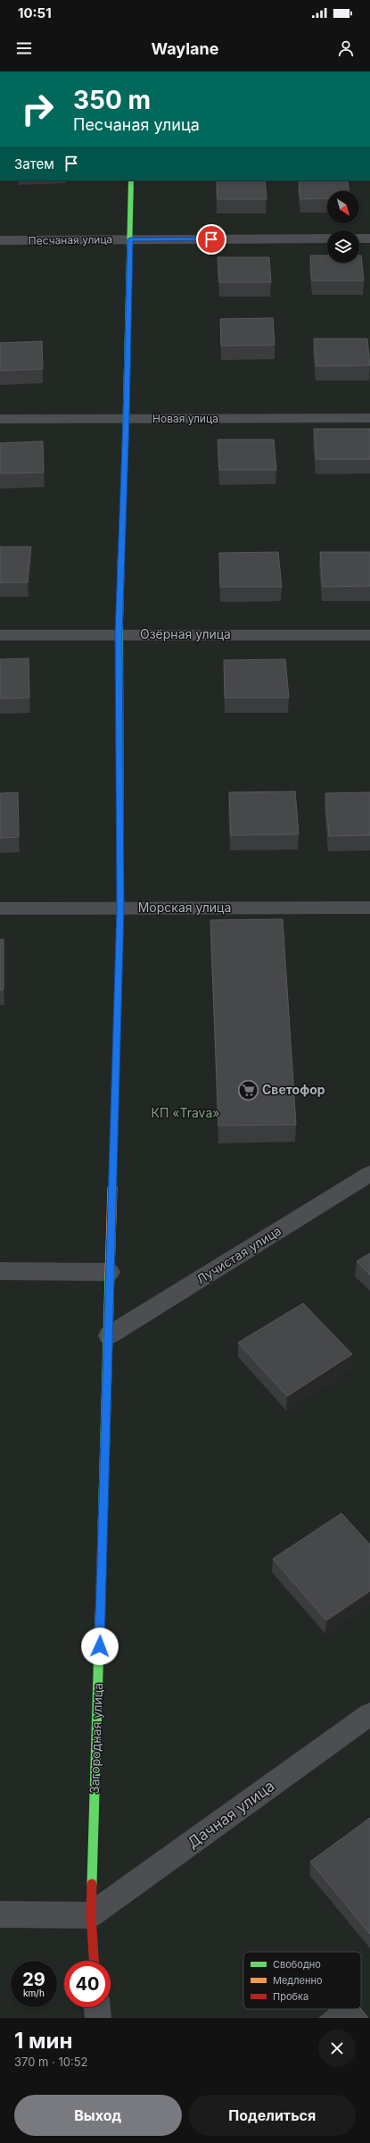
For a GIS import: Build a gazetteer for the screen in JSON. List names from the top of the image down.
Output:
{
  "streets": {
    "street": [
      "Песчаная улица",
      "Новая улица",
      "Озёрная улица",
      "Морская улица",
      "Лучистая улица",
      "Загородная улица",
      "Дачная улица"
    ]
  },
  "crossings": [
    ["Песчаная улица", "Загородная улица"],
    ["Новая улица", "Загородная улица"],
    ["Озёрная улица", "Загородная улица"],
    ["Морская улица", "Загородная улица"],
    ["Лучистая улица", "Загородная улица"],
    ["Загородная улица", "Дачная улица"]
  ],
  "parks": ["КП «Trava»"],
  "places": {
    "supermarket": ["Светофор"]
  },
  "legend": ["Свободно", "Медленно", "Пробка"],
  "north": "bottom right",
  "page": {
    "status": "10:51",
    "header": "Waylane",
    "turn": ["350 m", "Песчаная улица"],
    "then": "Затем",
    "speed": "29 km/h",
    "limit": "40",
    "heading": ["1 мин", "370 m · 10:52"],
    "buttons": ["Выход", "Поделиться"]
  }
}
